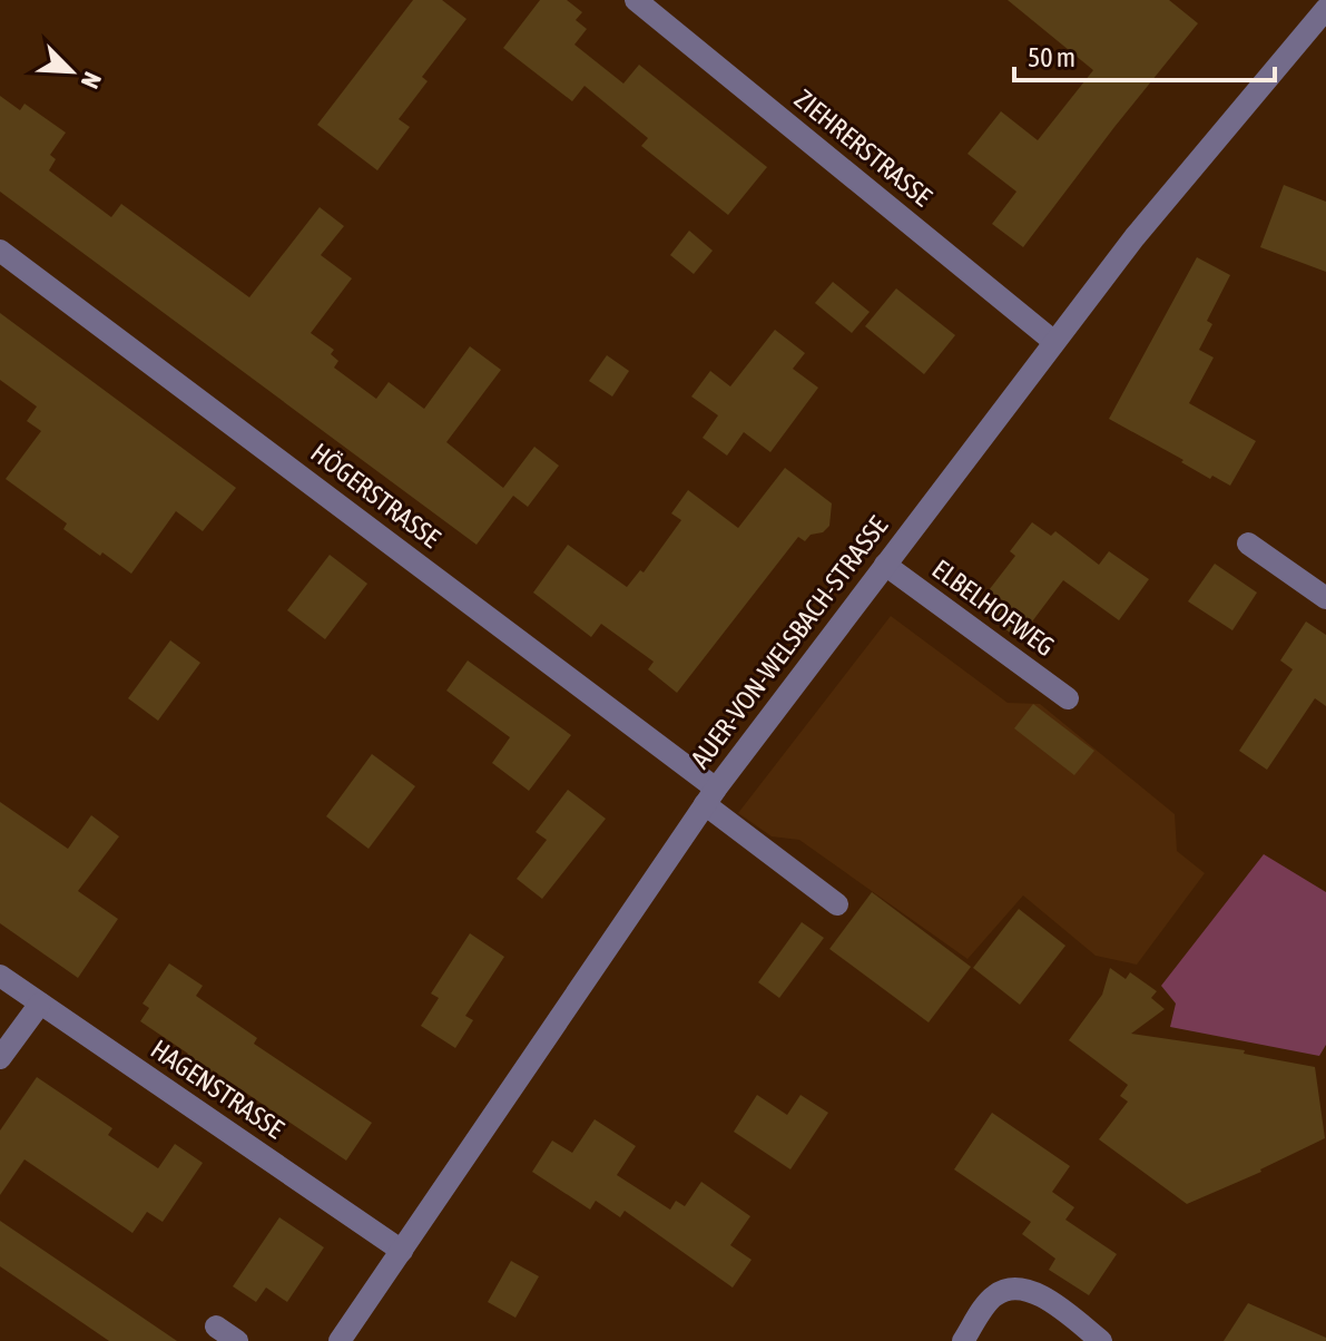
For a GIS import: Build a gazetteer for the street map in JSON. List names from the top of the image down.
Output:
{
  "streets": {
    "street": [
      "ZIEHRERSTRASSE",
      "HÖGERSTRASSE",
      "ELBELHOFWEG",
      "AUER-VON-WELSBACH-STRASSE",
      "HAGENSTRASSE"
    ]
  },
  "crossings": [
    ["ZIEHRERSTRASSE", "AUER-VON-WELSBACH-STRASSE"],
    ["HÖGERSTRASSE", "AUER-VON-WELSBACH-STRASSE"],
    ["ELBELHOFWEG", "AUER-VON-WELSBACH-STRASSE"],
    ["AUER-VON-WELSBACH-STRASSE", "HAGENSTRASSE"]
  ],
  "scale_bar": "50 m",
  "north": "bottom right"
}
